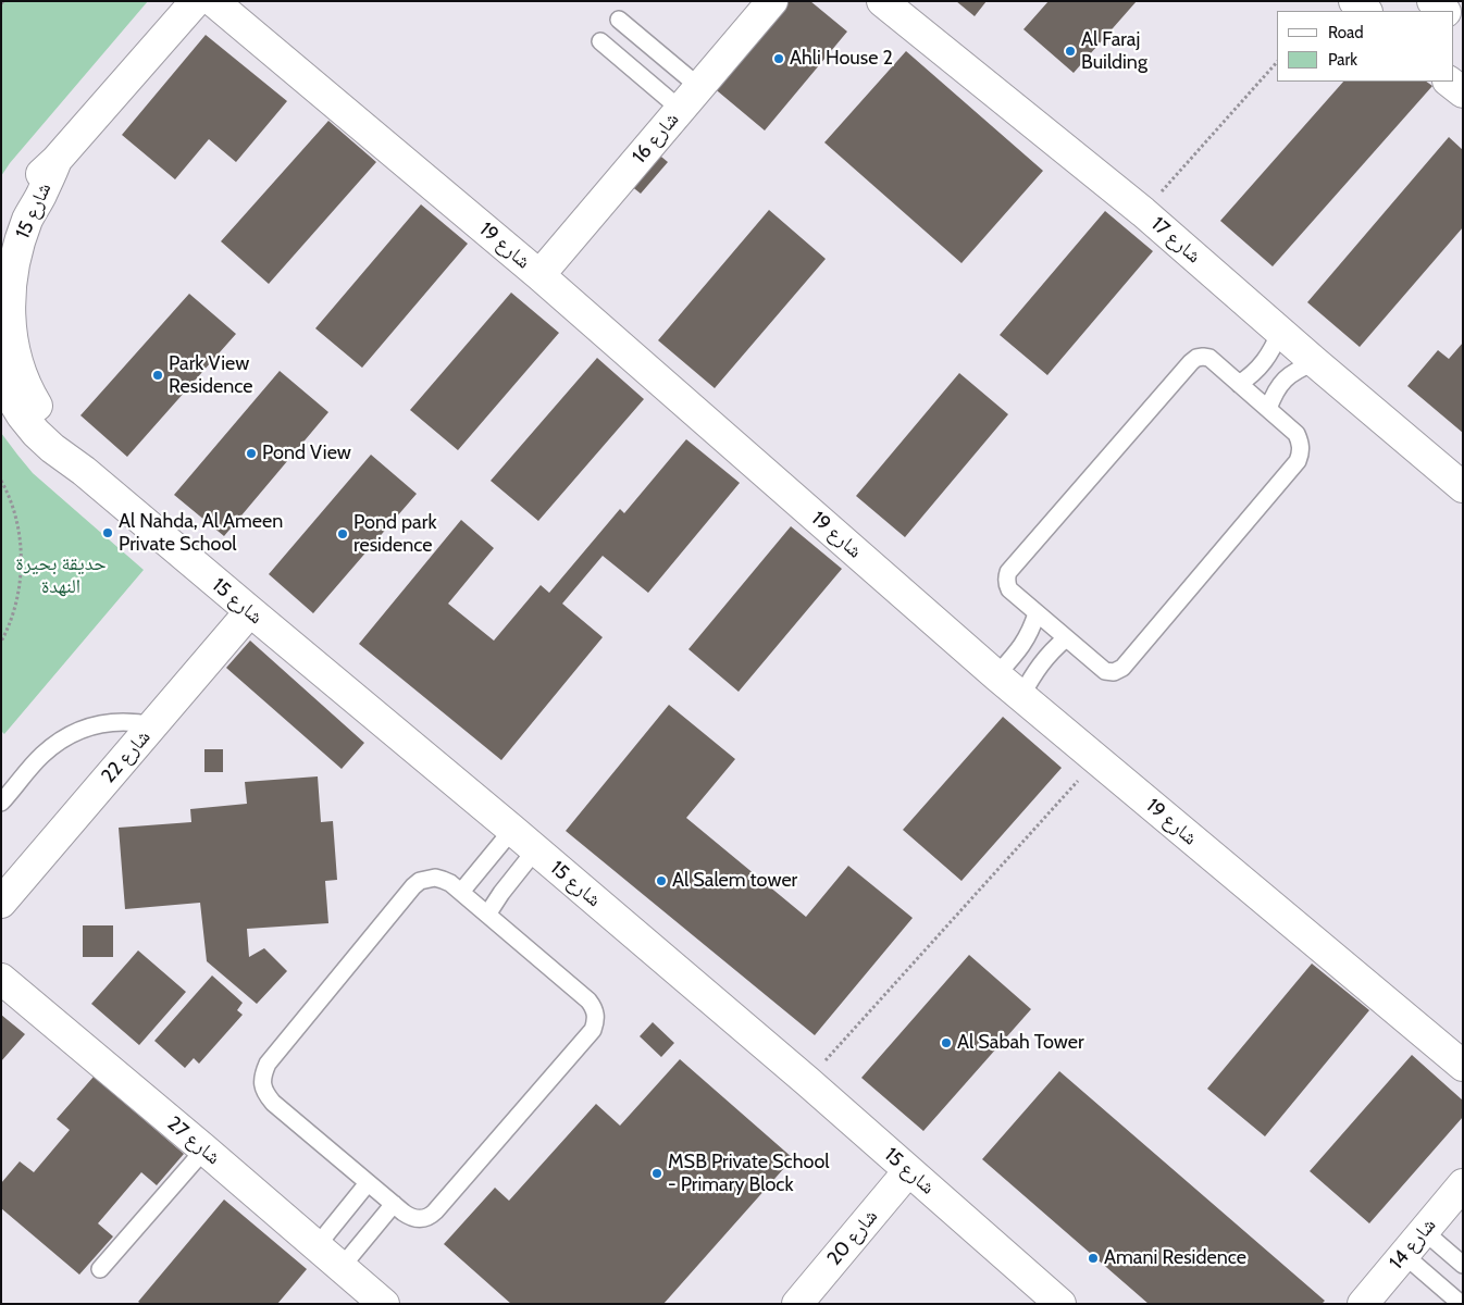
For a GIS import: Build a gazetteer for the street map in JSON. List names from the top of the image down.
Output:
{
  "streets": {
    "street": [
      "شارع 16",
      "شارع 15",
      "شارع 17",
      "شارع 19",
      "شارع 22",
      "شارع 27",
      "شارع 20",
      "شارع 14"
    ]
  },
  "crossings": [
    ["شارع 16", "شارع 19"],
    ["شارع 15", "شارع 22"],
    ["شارع 15", "شارع 20"]
  ],
  "parks": ["حديقة بحيرة النهدة"],
  "places": [
    "Al Faraj Building",
    "Ahli House 2",
    "Park View Residence",
    "Pond View",
    "Al Nahda, Al Ameen Private School",
    "Pond park residence",
    "Al Salem tower",
    "Al Sabah Tower",
    "MSB Private School - Primary Block",
    "Amani Residence"
  ],
  "legend": ["Road", "Park"]
}
